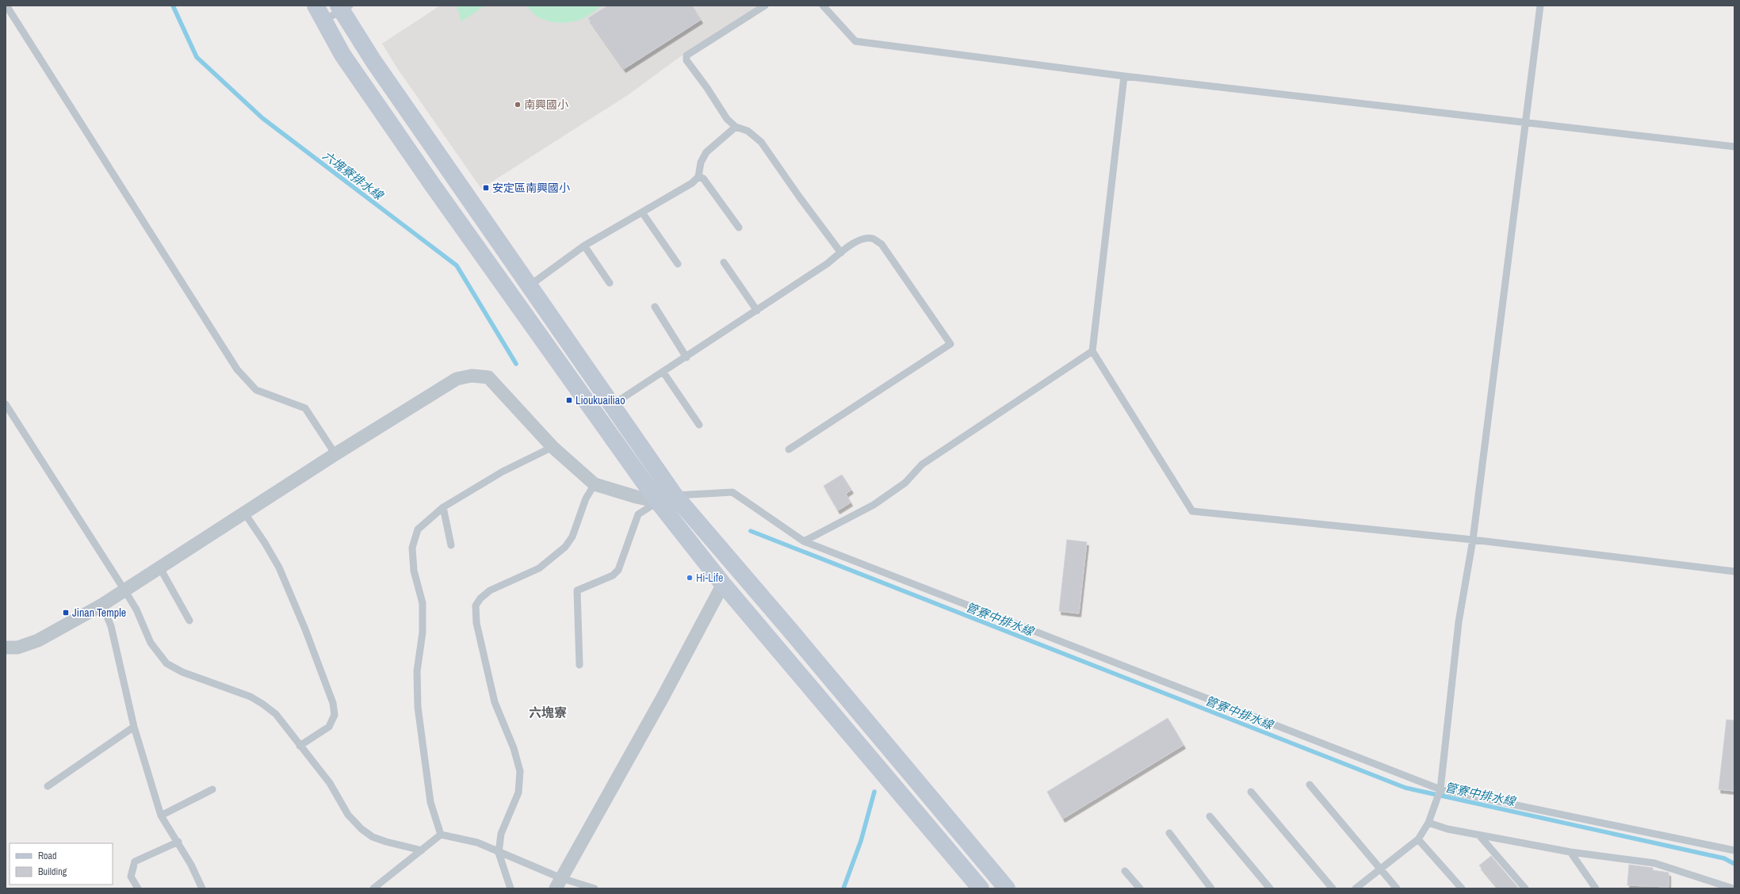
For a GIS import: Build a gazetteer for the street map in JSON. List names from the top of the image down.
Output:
{
  "districts": ["六塊寮"],
  "water": ["六塊寮排水線", "管寮中排水線"],
  "places": {
    "other": ["南興國小", "Hi-Life"],
    "transit": ["安定區南興國小", "Lioukuailiao", "Jinan Temple"]
  },
  "legend": ["Road", "Building"]
}
